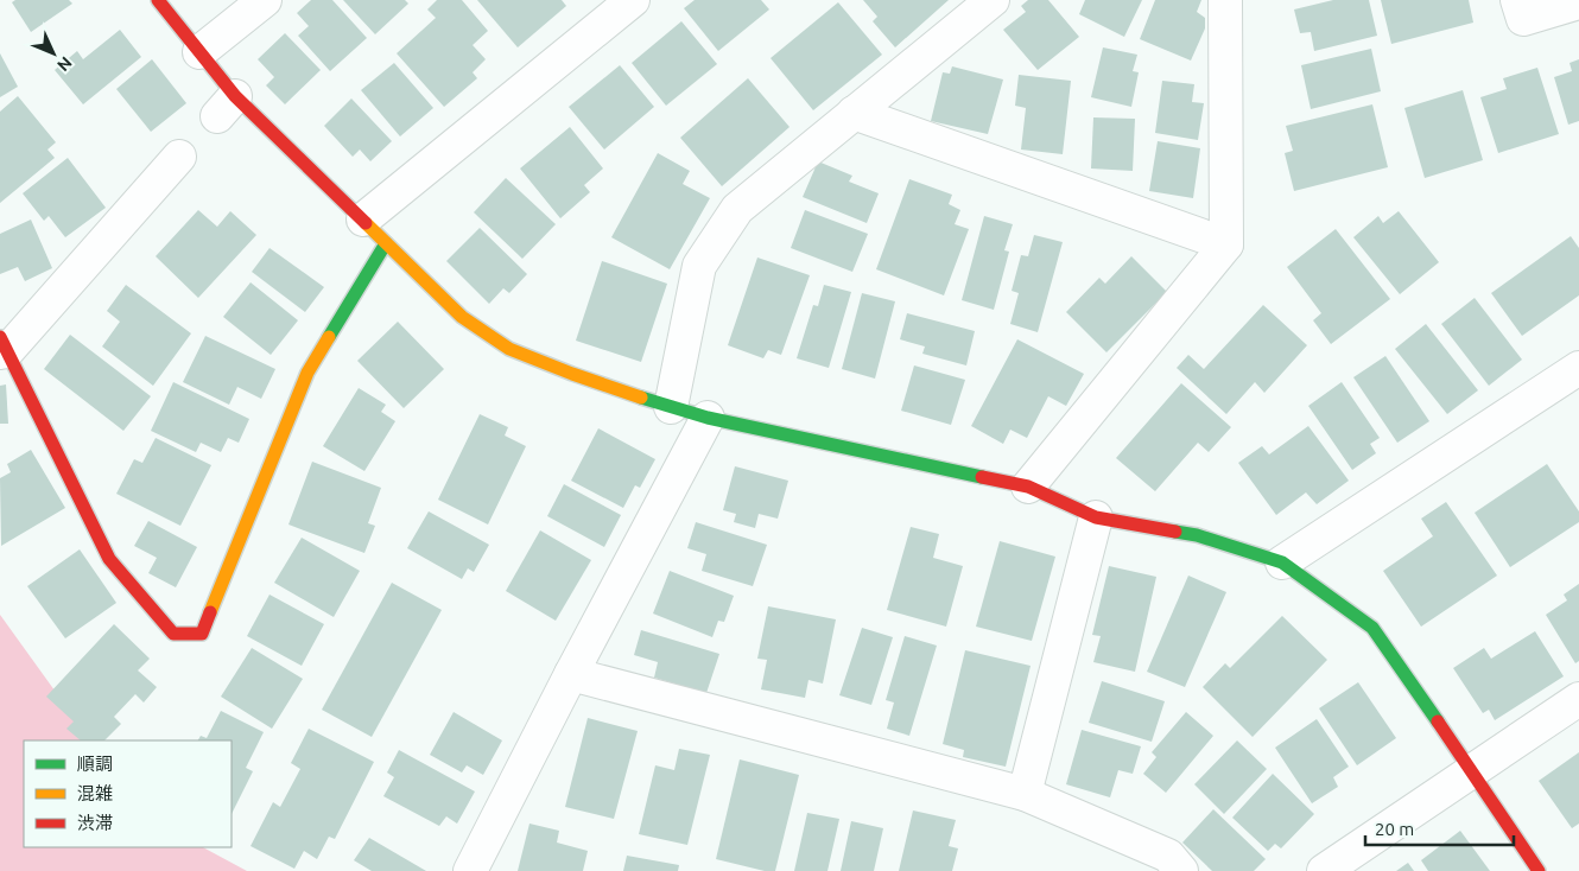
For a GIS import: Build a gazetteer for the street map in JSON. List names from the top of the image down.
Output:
{
  "legend": ["順調", "混雑", "渋滞"],
  "scale_bar": "20 m",
  "north": "bottom right"
}
